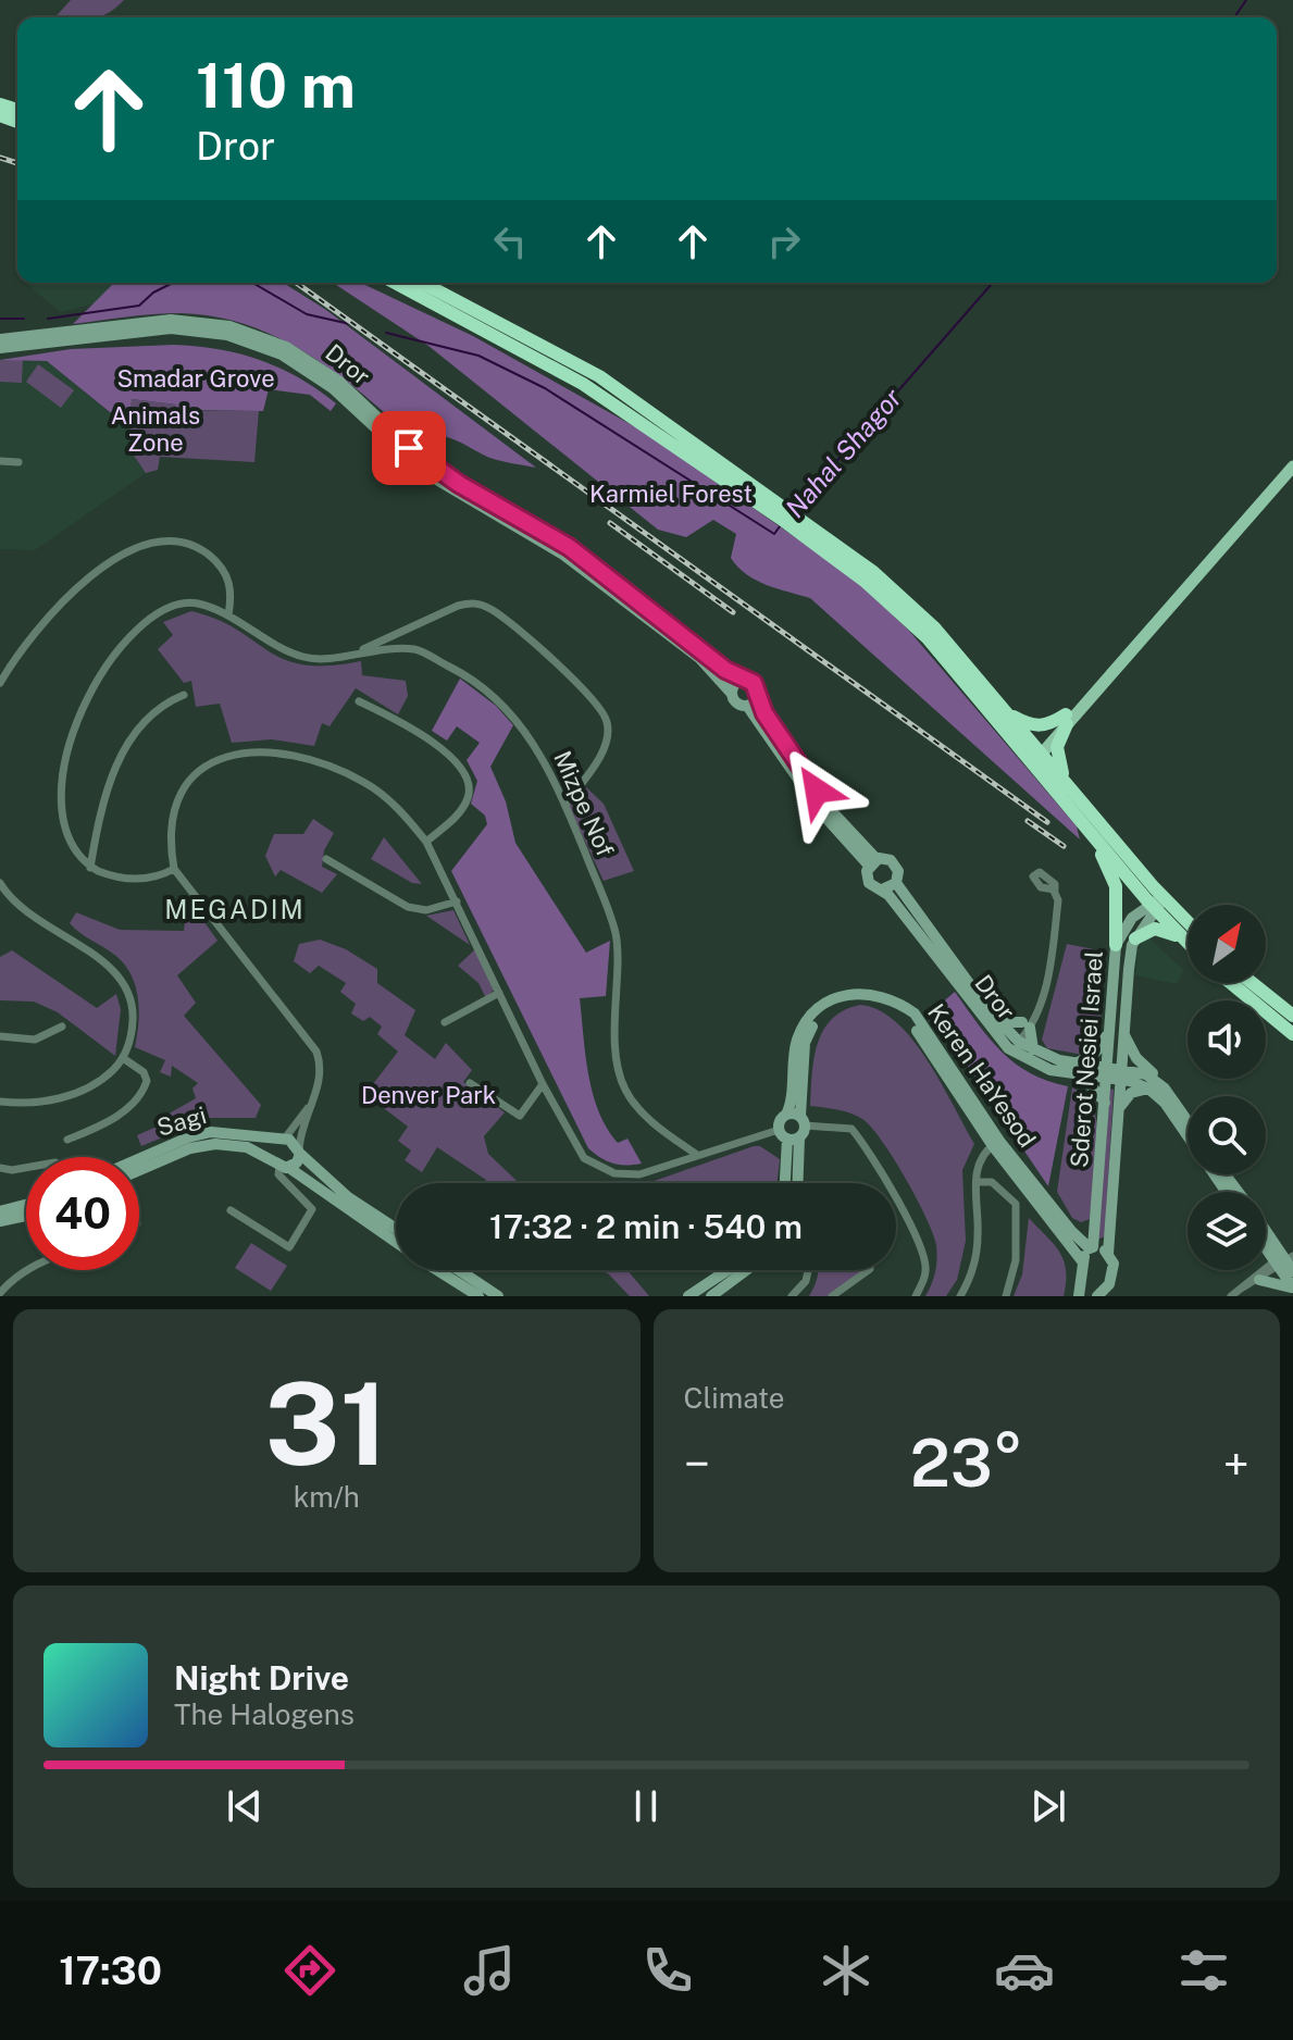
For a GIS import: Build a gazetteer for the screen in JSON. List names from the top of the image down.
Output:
{
  "streets": {
    "street": [
      "Dror",
      "Mizpe Nof",
      "Sderot Nesiei Israel",
      "Keren HaYesod",
      "Sagi"
    ]
  },
  "crossings": [
    ["Dror", "Sderot Nesiei Israel"],
    ["Sderot Nesiei Israel", "Keren HaYesod"]
  ],
  "districts": ["MEGADIM"],
  "water": ["Nahal Shagor"],
  "parks": [
    "Smadar Grove",
    "Animals Zone",
    "Karmiel Forest",
    "Denver Park"
  ],
  "north": "top right",
  "page": {
    "turn": ["110 m", "Dror"],
    "limit": "40",
    "trip": "17:32 · 2 min · 540 m",
    "tile": [
      ["31", "km/h"],
      "Climate"
    ],
    "heat": ["−", "23°", "+"],
    "song": ["Night Drive", "The Halogens"],
    "tabs": "17:30"
  }
}
